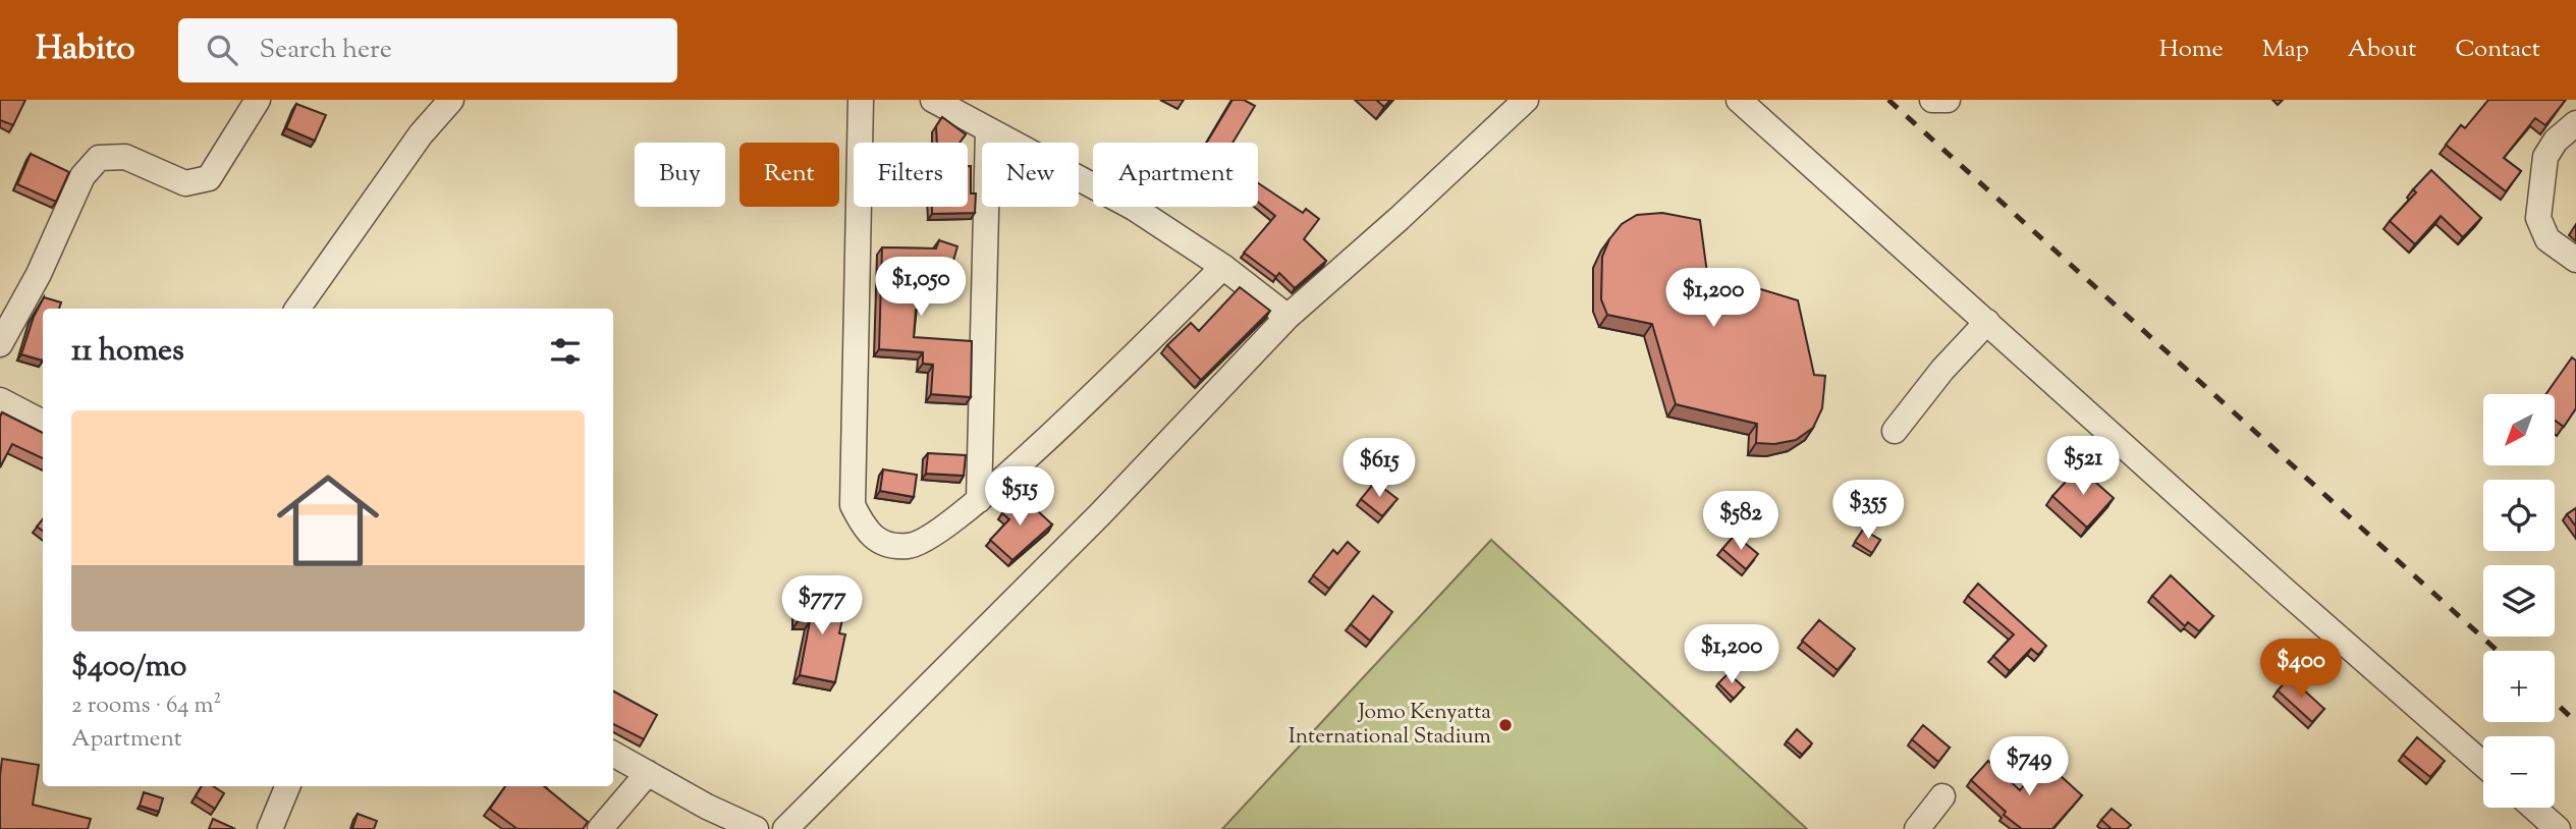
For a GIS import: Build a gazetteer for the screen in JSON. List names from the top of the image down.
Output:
{
  "places": ["Jomo Kenyatta International Stadium"],
  "north": "bottom left",
  "page": {
    "header": "Habito",
    "search": "Search here",
    "nav": [
      "Home",
      "Map",
      "About",
      "Contact"
    ],
    "chip": [
      "Buy",
      "Rent",
      "Filters",
      "New",
      "Apartment"
    ],
    "price": [
      "$1,050",
      "$1,200",
      "$521",
      "$615",
      "$515",
      "$355",
      "$582",
      "$777",
      "$1,200",
      "$400",
      "$749"
    ],
    "heading": "11 homes",
    "map_buttons": ["+", "−"],
    "list": [
      {
        "name": "$400/mo",
        "note": "2 rooms · 64 m² · Apartment"
      }
    ]
  }
}
